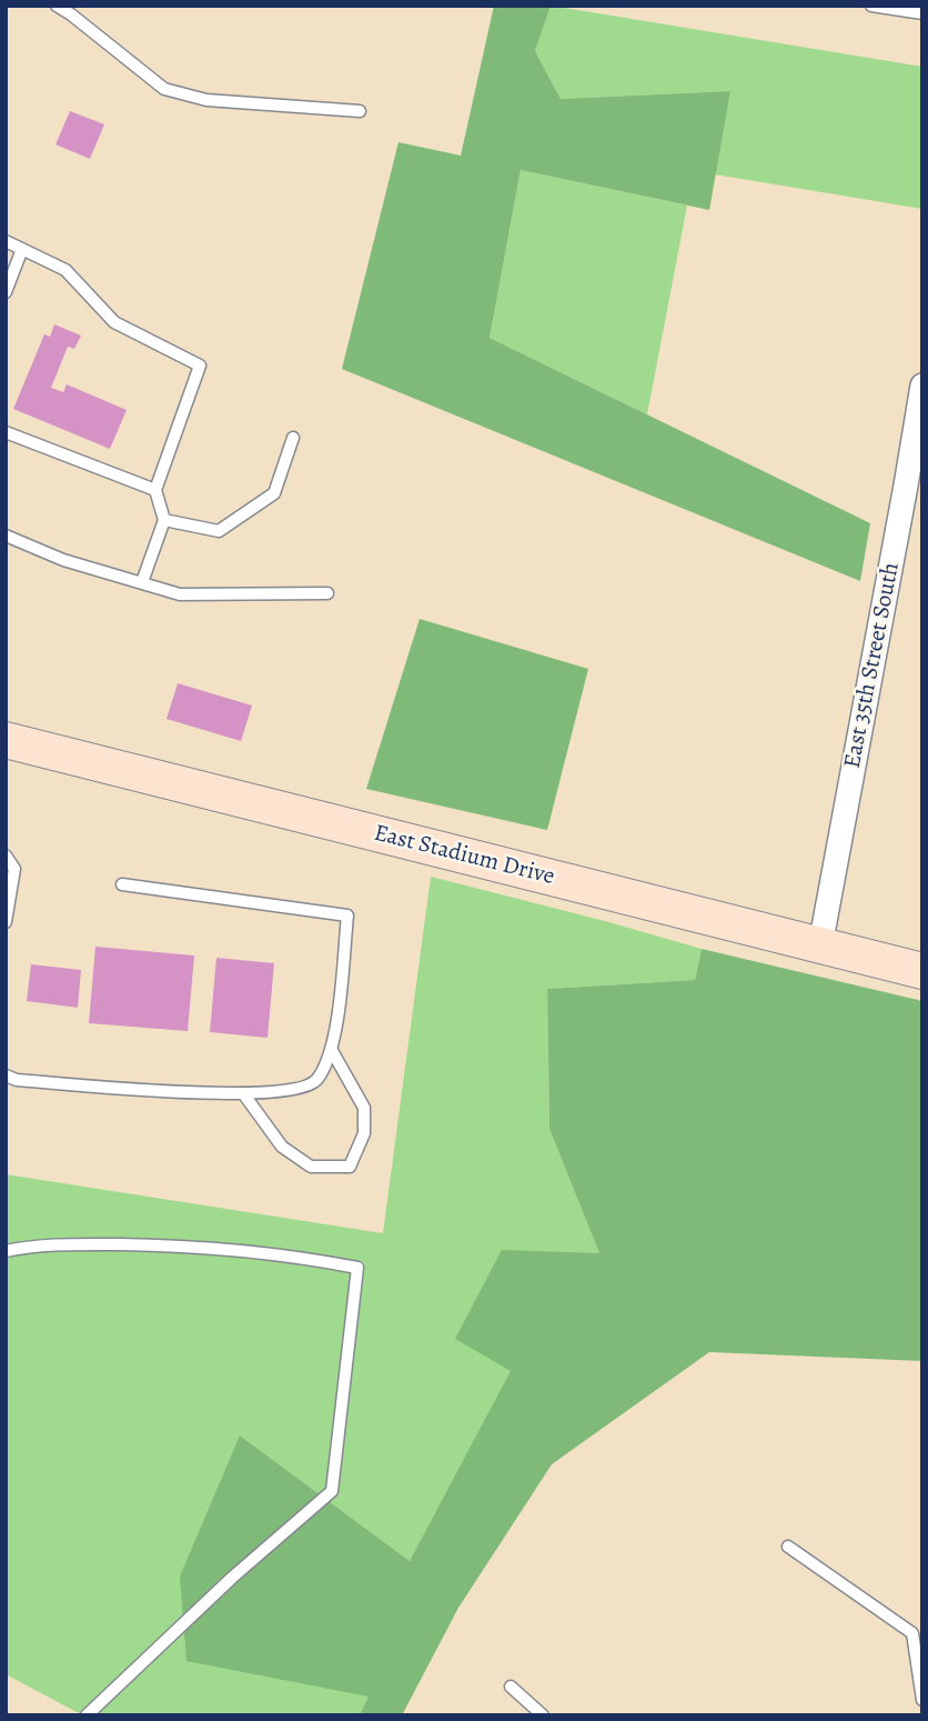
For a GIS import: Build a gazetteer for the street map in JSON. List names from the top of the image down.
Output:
{
  "streets": {
    "main road": ["East Stadium Drive"],
    "street": ["East 35th Street South"]
  },
  "crossings": [
    ["East 35th Street South", "East Stadium Drive"]
  ]
}
